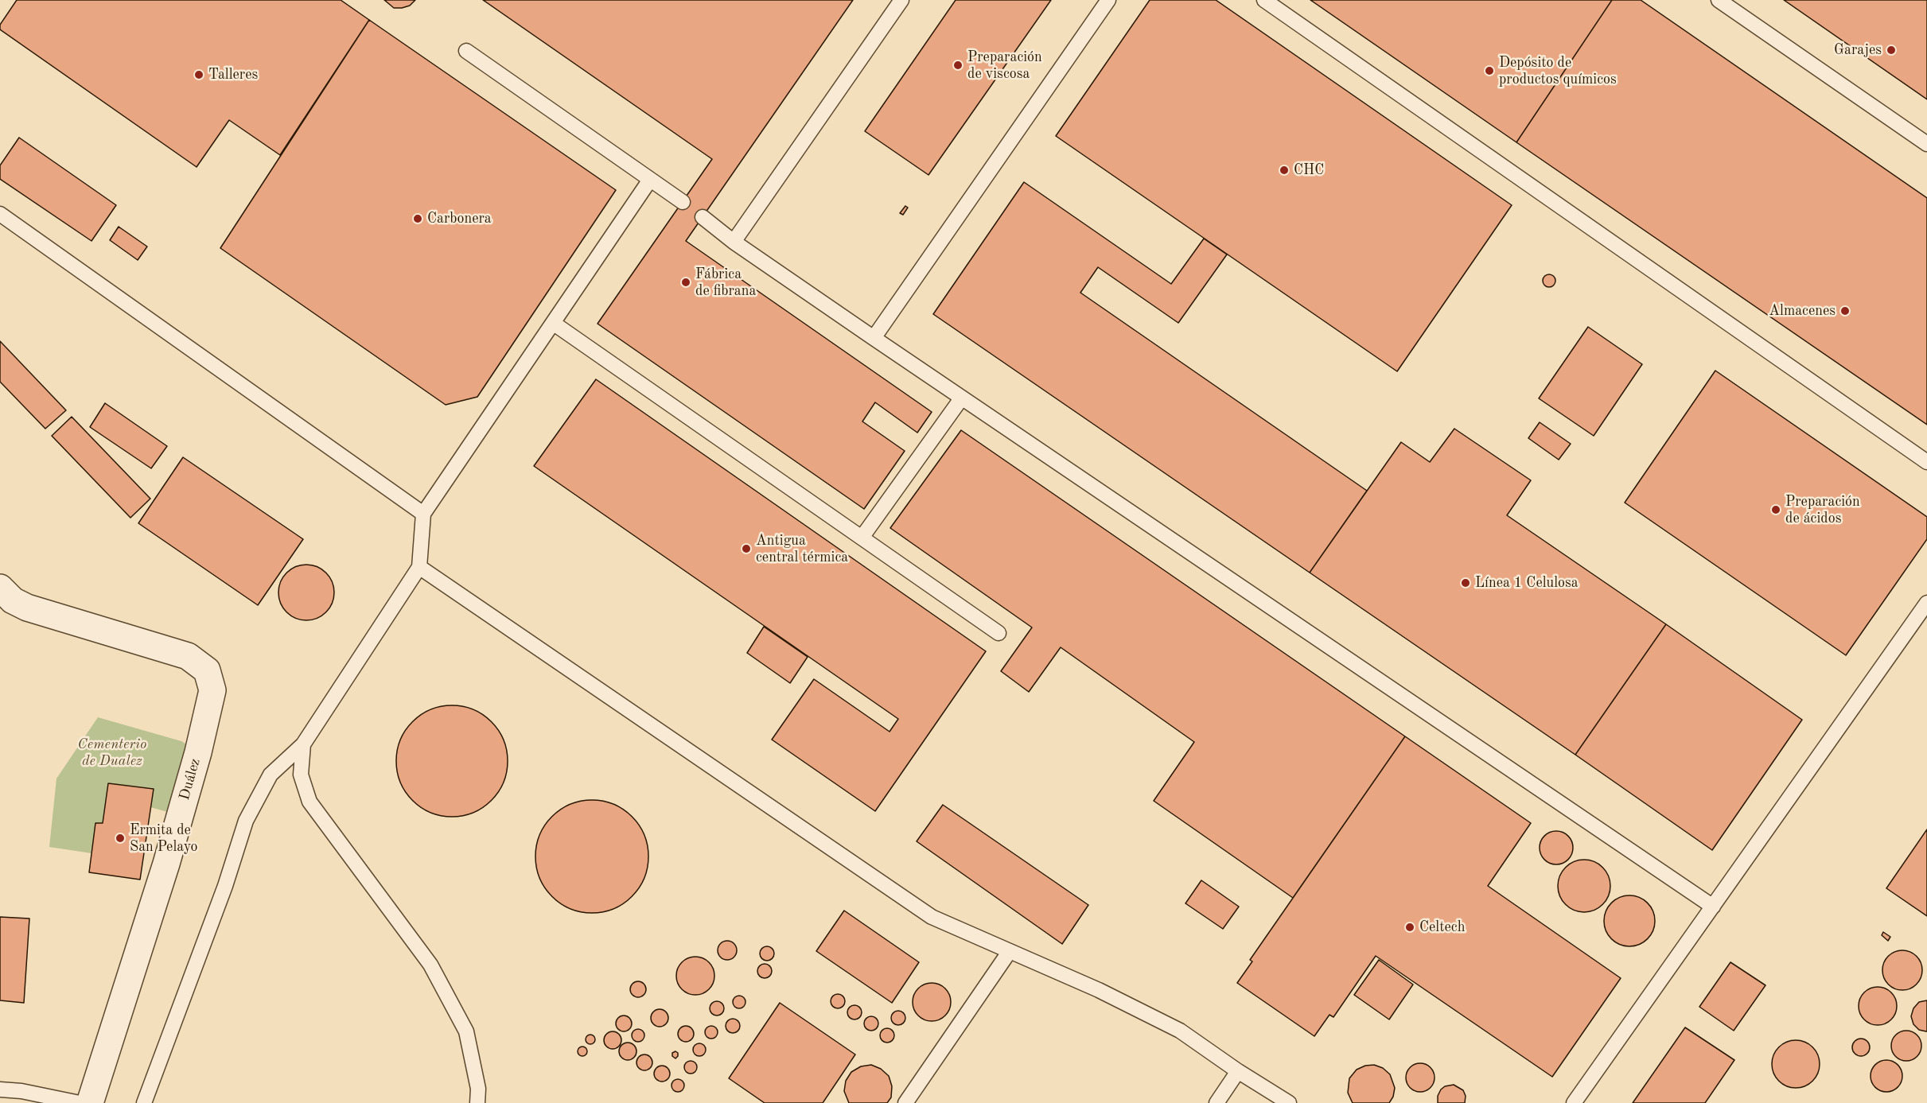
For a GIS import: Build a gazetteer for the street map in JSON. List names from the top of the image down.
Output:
{
  "streets": {
    "street": ["Duález"]
  },
  "parks": ["Cementerio de Dualez"],
  "places": [
    "Garajes",
    "Preparación de viscosa",
    "Depósito de productos químicos",
    "Talleres",
    "CHC",
    "Carbonera",
    "Fábrica de fibrana",
    "Almacenes",
    "Preparación de ácidos",
    "Antigua central térmica",
    "Línea 1 Celulosa",
    "Ermita de San Pelayo",
    "Celtech"
  ]
}
